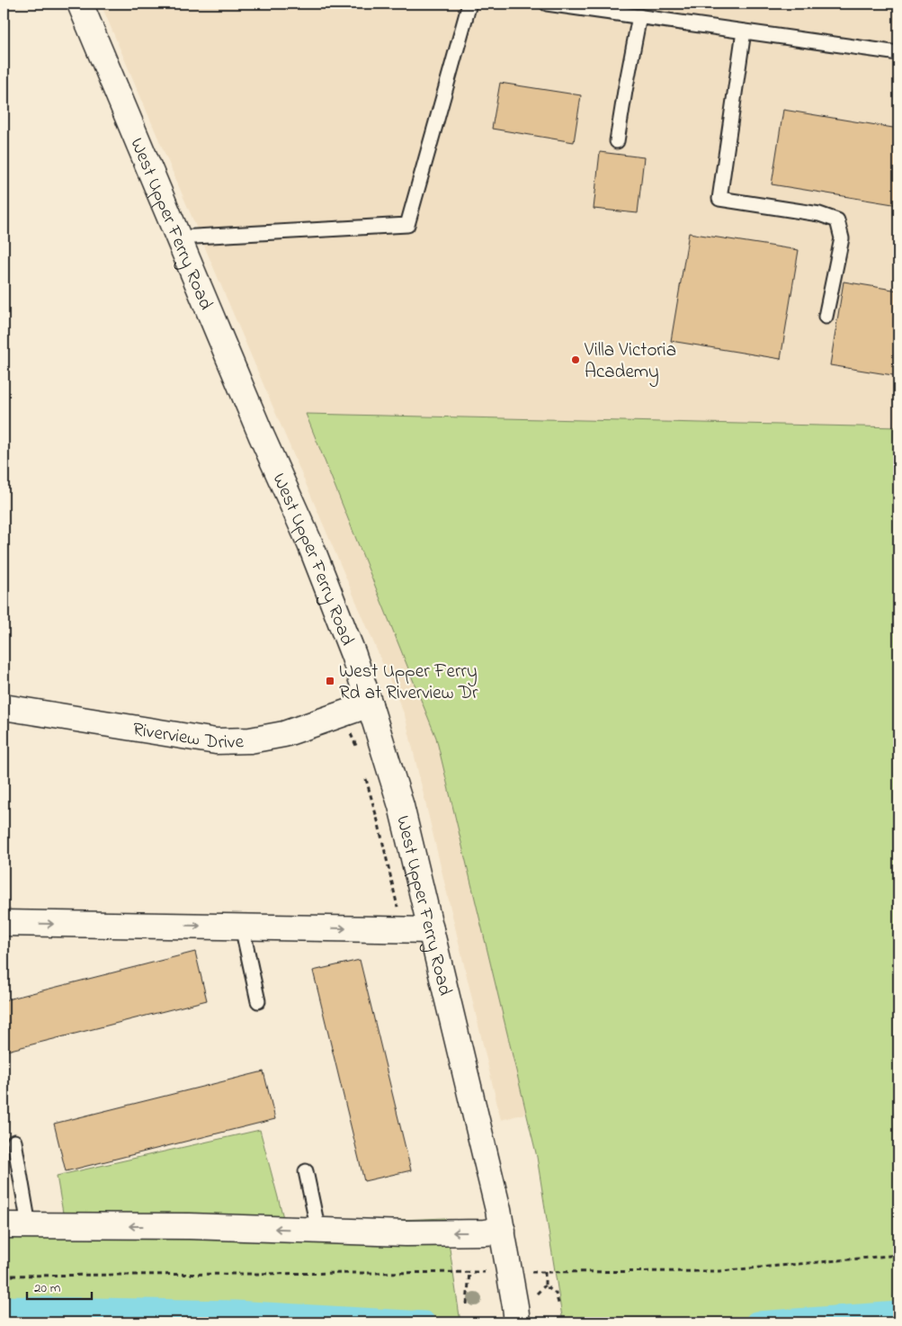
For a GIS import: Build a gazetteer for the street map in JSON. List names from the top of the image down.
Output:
{
  "streets": {
    "main road": ["West Upper Ferry Road", "Riverview Drive"]
  },
  "crossings": [
    ["West Upper Ferry Road", "Riverview Drive"]
  ],
  "places": {
    "other": ["Villa Victoria Academy"],
    "transit": ["West Upper Ferry Rd at Riverview Dr"]
  },
  "scale_bar": "20 m"
}
